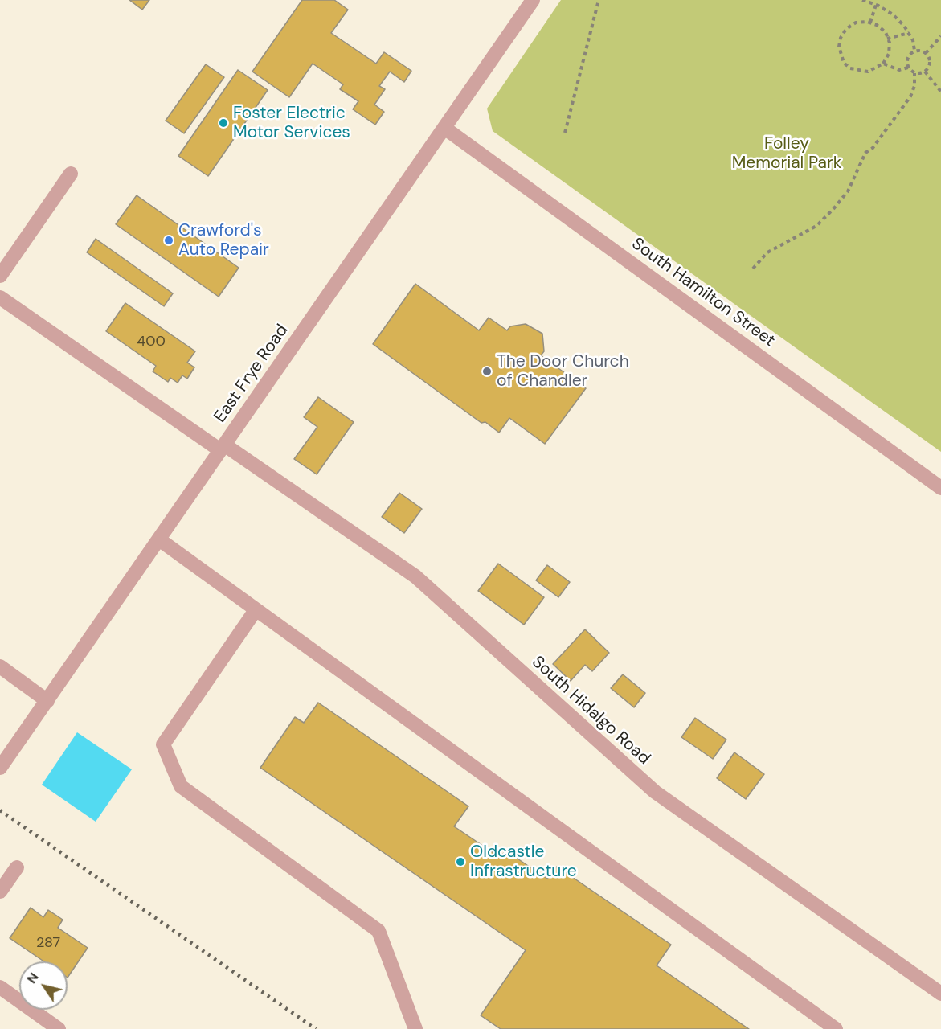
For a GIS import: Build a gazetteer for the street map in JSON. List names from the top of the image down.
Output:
{
  "streets": {
    "street": ["South Hamilton Street", "East Frye Road", "South Hidalgo Road"]
  },
  "crossings": [
    ["South Hamilton Street", "East Frye Road"],
    ["East Frye Road", "South Hidalgo Road"]
  ],
  "parks": ["Folley Memorial Park"],
  "places": [
    "Foster Electric Motor Services",
    "Crawford's Auto Repair",
    "The Door Church of Chandler",
    "Oldcastle Infrastructure"
  ],
  "house_numbers": ["400", "287"],
  "north": "top left"
}
